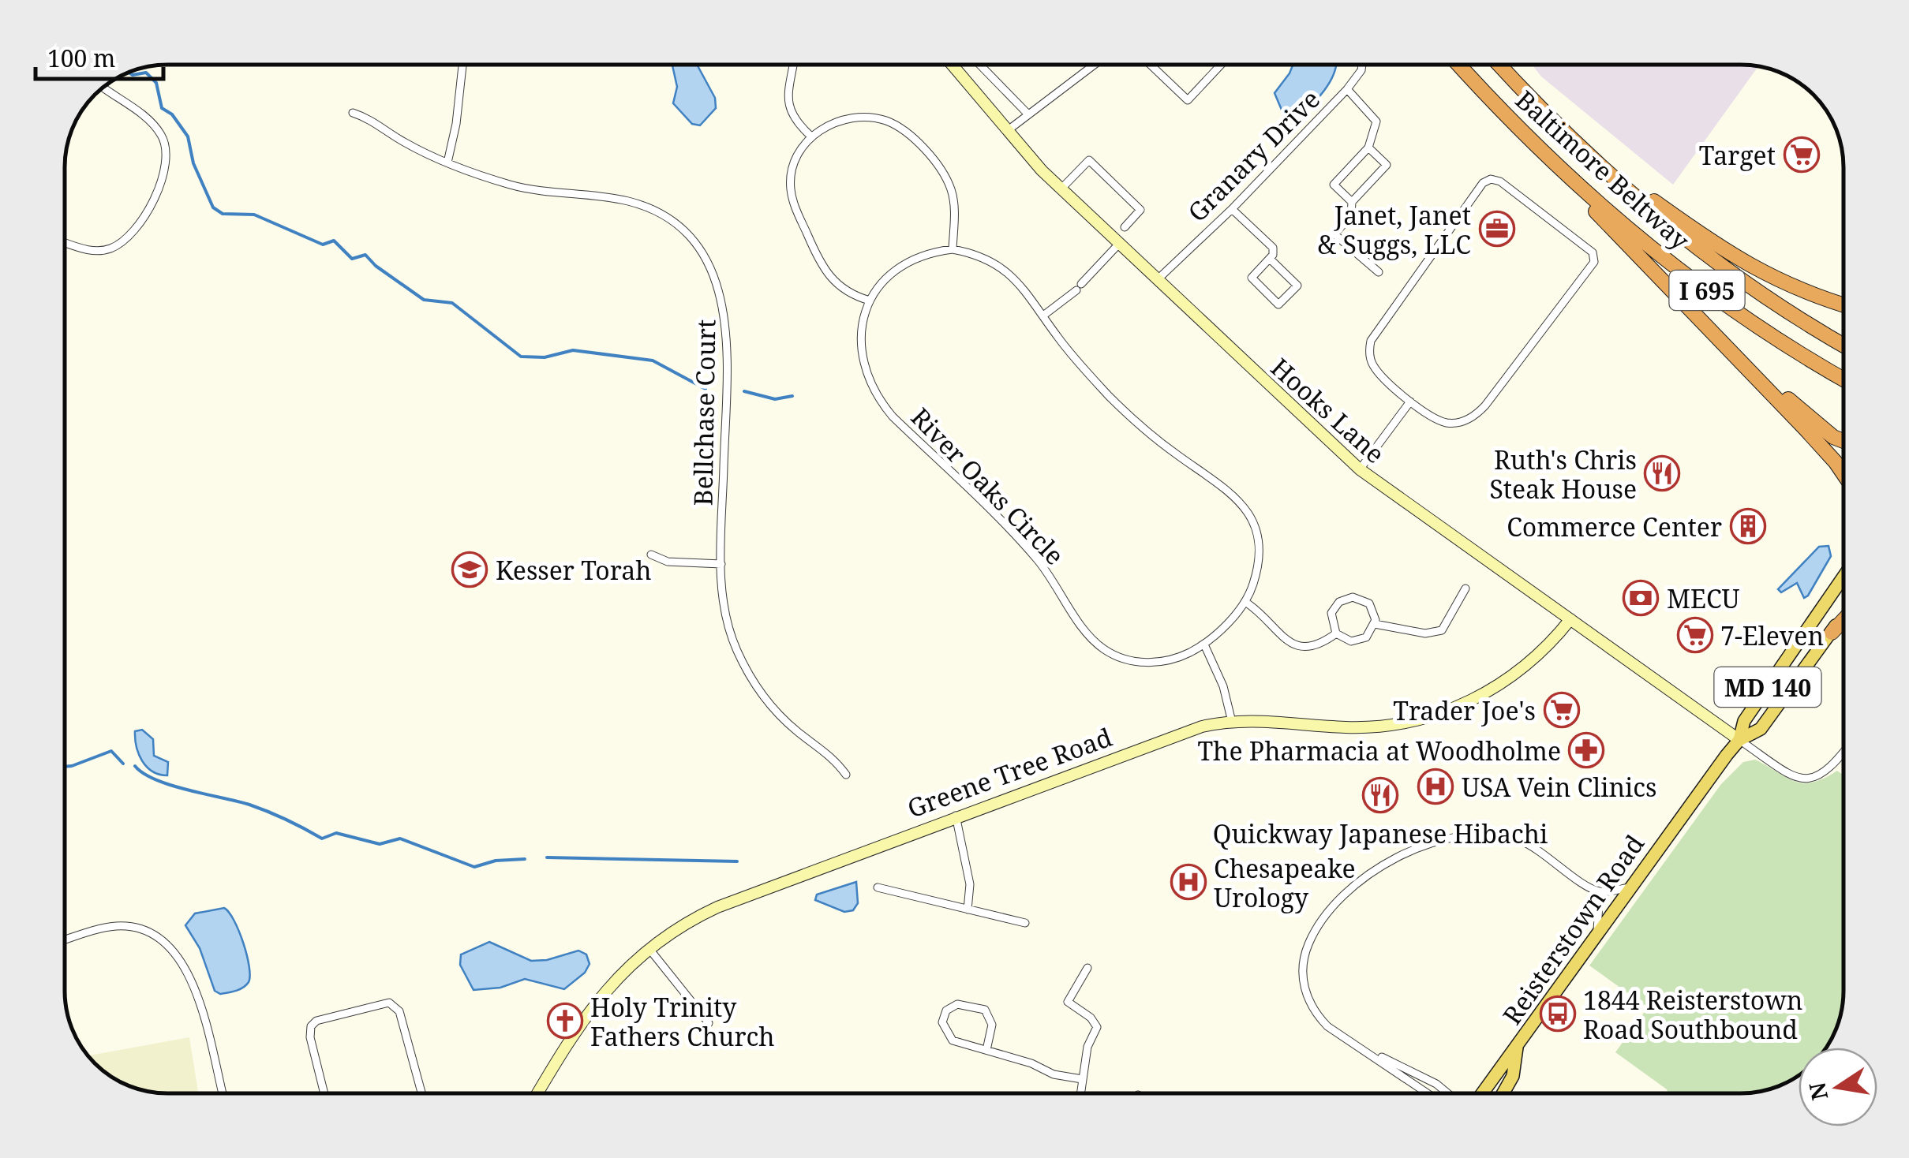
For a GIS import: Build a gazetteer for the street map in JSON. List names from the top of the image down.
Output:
{
  "streets": {
    "highway": ["Baltimore Beltway", "I 695"],
    "main road": ["MD 140", "Reisterstown Road"],
    "street": [
      "Granary Drive",
      "Hooks Lane",
      "Bellchase Court",
      "River Oaks Circle",
      "Greene Tree Road"
    ]
  },
  "crossings": [
    ["Granary Drive", "Hooks Lane"],
    ["Hooks Lane", "Greene Tree Road"],
    ["Hooks Lane", "Reisterstown Road"]
  ],
  "places": {
    "supermarket": ["Target", "7-Eleven", "Trader Joe's"],
    "office": ["Janet, Janet & Suggs, LLC"],
    "restaurant": ["Ruth's Chris Steak House", "Quickway Japanese Hibachi"],
    "building": ["Commerce Center"],
    "school or university": ["Kesser Torah"],
    "bank": ["MECU"],
    "pharmacy": ["The Pharmacia at Woodholme"],
    "hospital": ["USA Vein Clinics", "Chesapeake Urology"],
    "bus stop": ["1844 Reisterstown Road Southbound"],
    "church": ["Holy Trinity Fathers Church"]
  },
  "scale_bar": "100 m",
  "north": "left"
}
